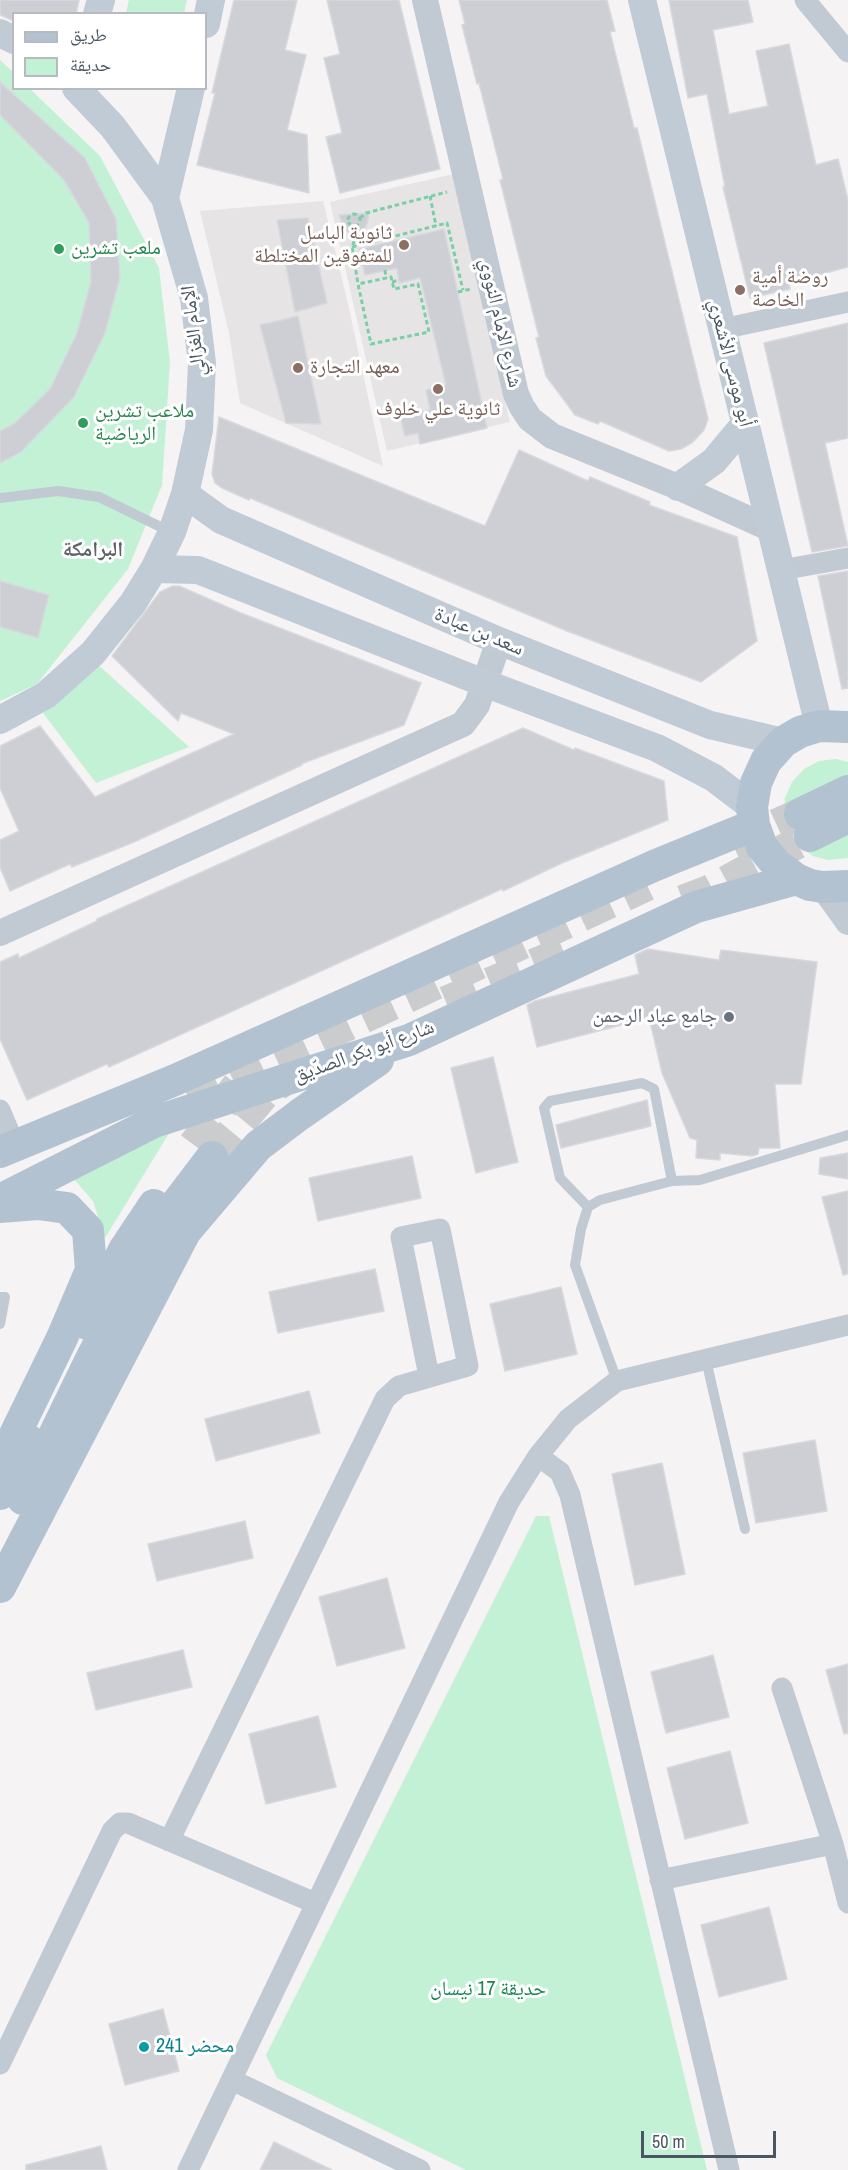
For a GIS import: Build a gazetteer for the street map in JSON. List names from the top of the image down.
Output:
{
  "streets": {
    "main road": [
      "الإمام الغزالي",
      "أبو موسى الأشعري",
      "سعد بن عبادة",
      "شارع أبو بكر الصدّيق"
    ],
    "street": ["شارع الإمام النووي"]
  },
  "crossings": [
    ["شارع الإمام النووي", "أبو موسى الأشعري"],
    ["الإمام الغزالي", "سعد بن عبادة"]
  ],
  "districts": ["البرامكة"],
  "parks": ["حديقة 17 نيسان"],
  "places": [
    "ثانوية الباسل للمتفوقين المختلطة",
    "ملعب تشرين",
    "روضة أمية الخاصة",
    "معهد التجارة",
    "ثانوية علي خلوف",
    "ملاعب تشرين الرياضية",
    "جامع عباد الرحمن",
    "محضر 241"
  ],
  "legend": ["طريق", "حديقة"],
  "scale_bar": "50 m"
}
